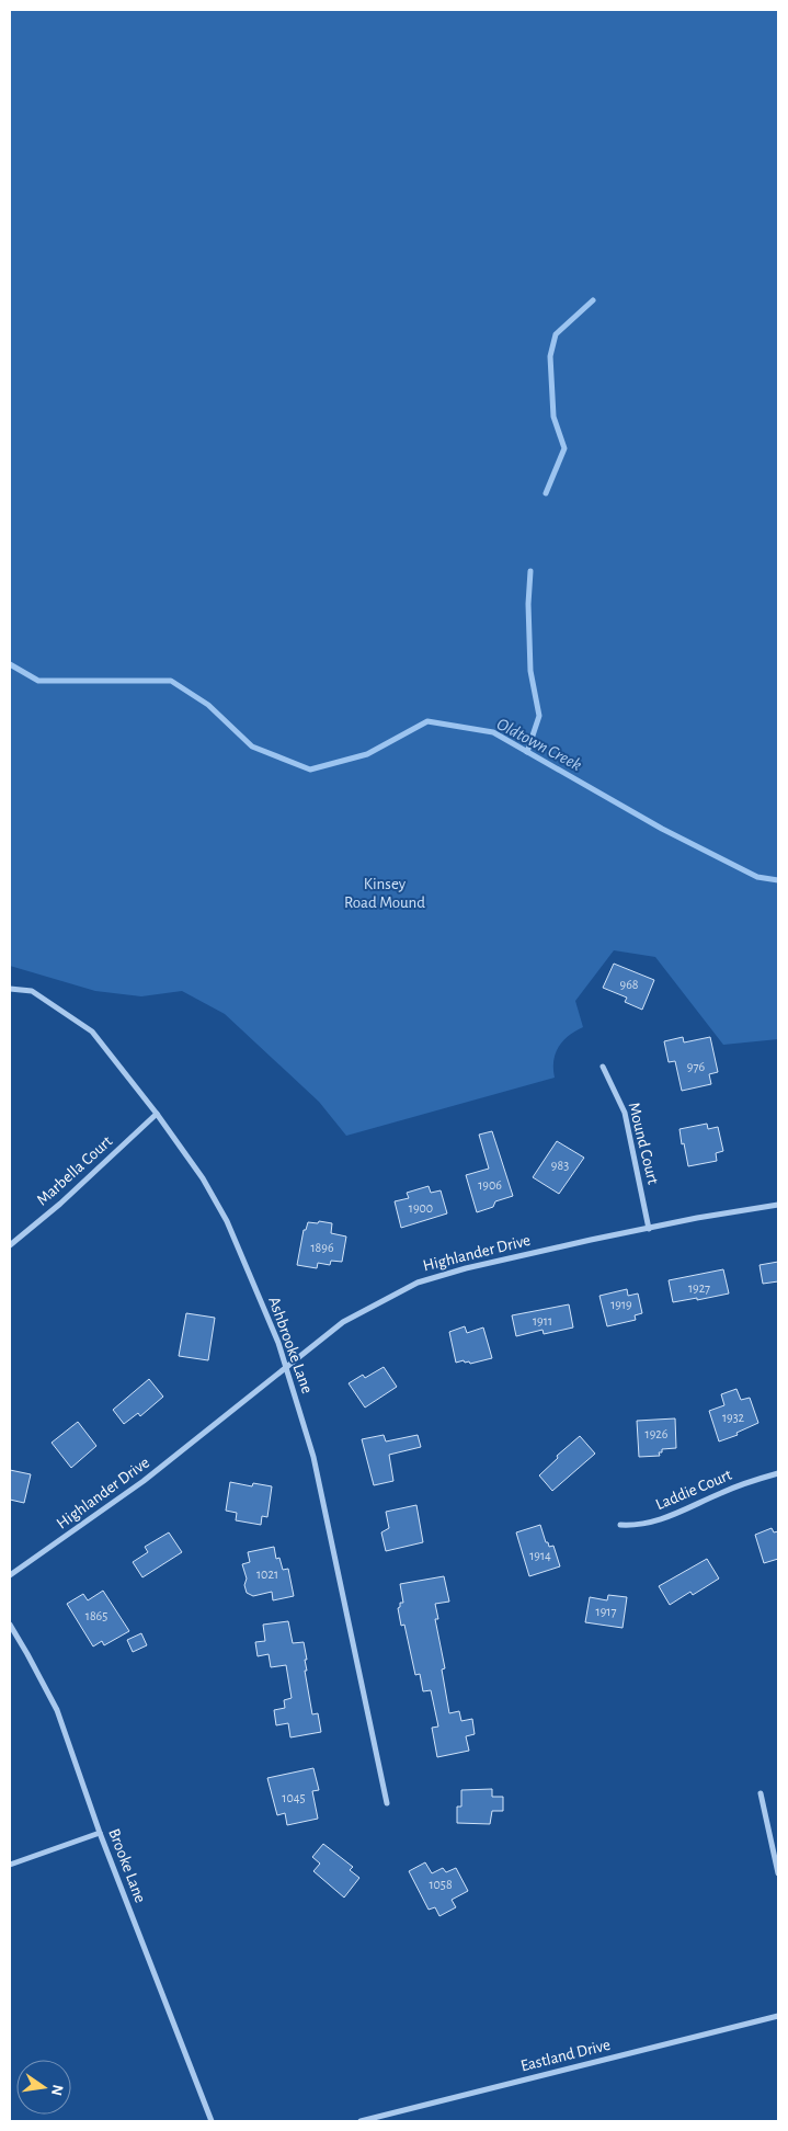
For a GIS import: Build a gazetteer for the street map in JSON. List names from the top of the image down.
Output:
{
  "streets": {
    "street": [
      "Mound Court",
      "Marbella Court",
      "Highlander Drive",
      "Ashbrooke Lane",
      "Laddie Court",
      "Brooke Lane",
      "Eastland Drive"
    ]
  },
  "crossings": [
    ["Mound Court", "Highlander Drive"],
    ["Marbella Court", "Ashbrooke Lane"],
    ["Highlander Drive", "Ashbrooke Lane"]
  ],
  "water": ["Oldtown Creek"],
  "parks": ["Kinsey Road Mound"],
  "house_numbers": [
    "968",
    "976",
    "983",
    "1906",
    "1900",
    "1896",
    "1927",
    "1919",
    "1911",
    "1932",
    "1926",
    "1914",
    "1021",
    "1917",
    "1865",
    "1045",
    "1058"
  ],
  "north": "right"
}
